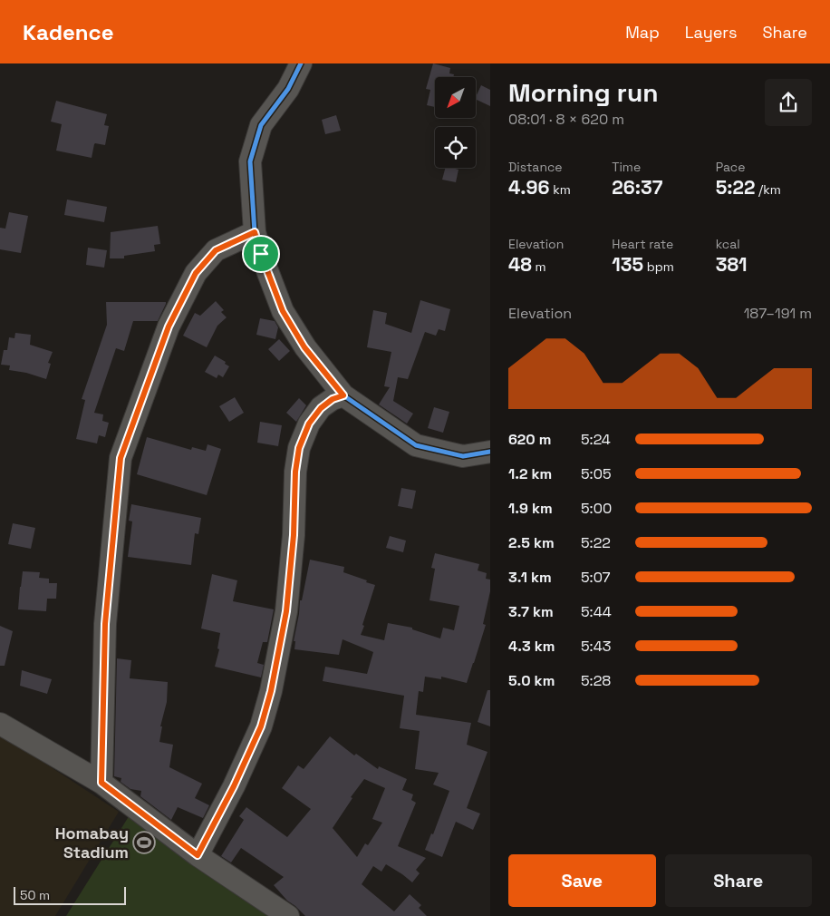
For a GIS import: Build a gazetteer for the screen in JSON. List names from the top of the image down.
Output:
{
  "places": {
    "sports": ["Homabay Stadium"]
  },
  "scale_bar": "50 m",
  "north": "bottom left",
  "page": {
    "header": "Kadence",
    "nav": ["Map", "Layers", "Share"],
    "heading": ["Morning run", "08:01 · 8 × 620 m"],
    "stats": [
      ["Distance", "4.96 km"],
      ["Time", "26:37"],
      ["Pace", "5:22 /km"],
      ["Elevation", "48 m"],
      ["Heart rate", "135 bpm"],
      ["kcal", "381"]
    ],
    "chart": ["Elevation", "187–191 m"],
    "list": [
      {
        "name": "620 m",
        "note": "5:24"
      },
      {
        "name": "1.2 km",
        "note": "5:05"
      },
      {
        "name": "1.9 km",
        "note": "5:00"
      },
      {
        "name": "2.5 km",
        "note": "5:22"
      },
      {
        "name": "3.1 km",
        "note": "5:07"
      },
      {
        "name": "3.7 km",
        "note": "5:44"
      },
      {
        "name": "4.3 km",
        "note": "5:43"
      },
      {
        "name": "5.0 km",
        "note": "5:28"
      }
    ],
    "buttons": ["Save", "Share"],
    "scale": "50 m"
  }
}
